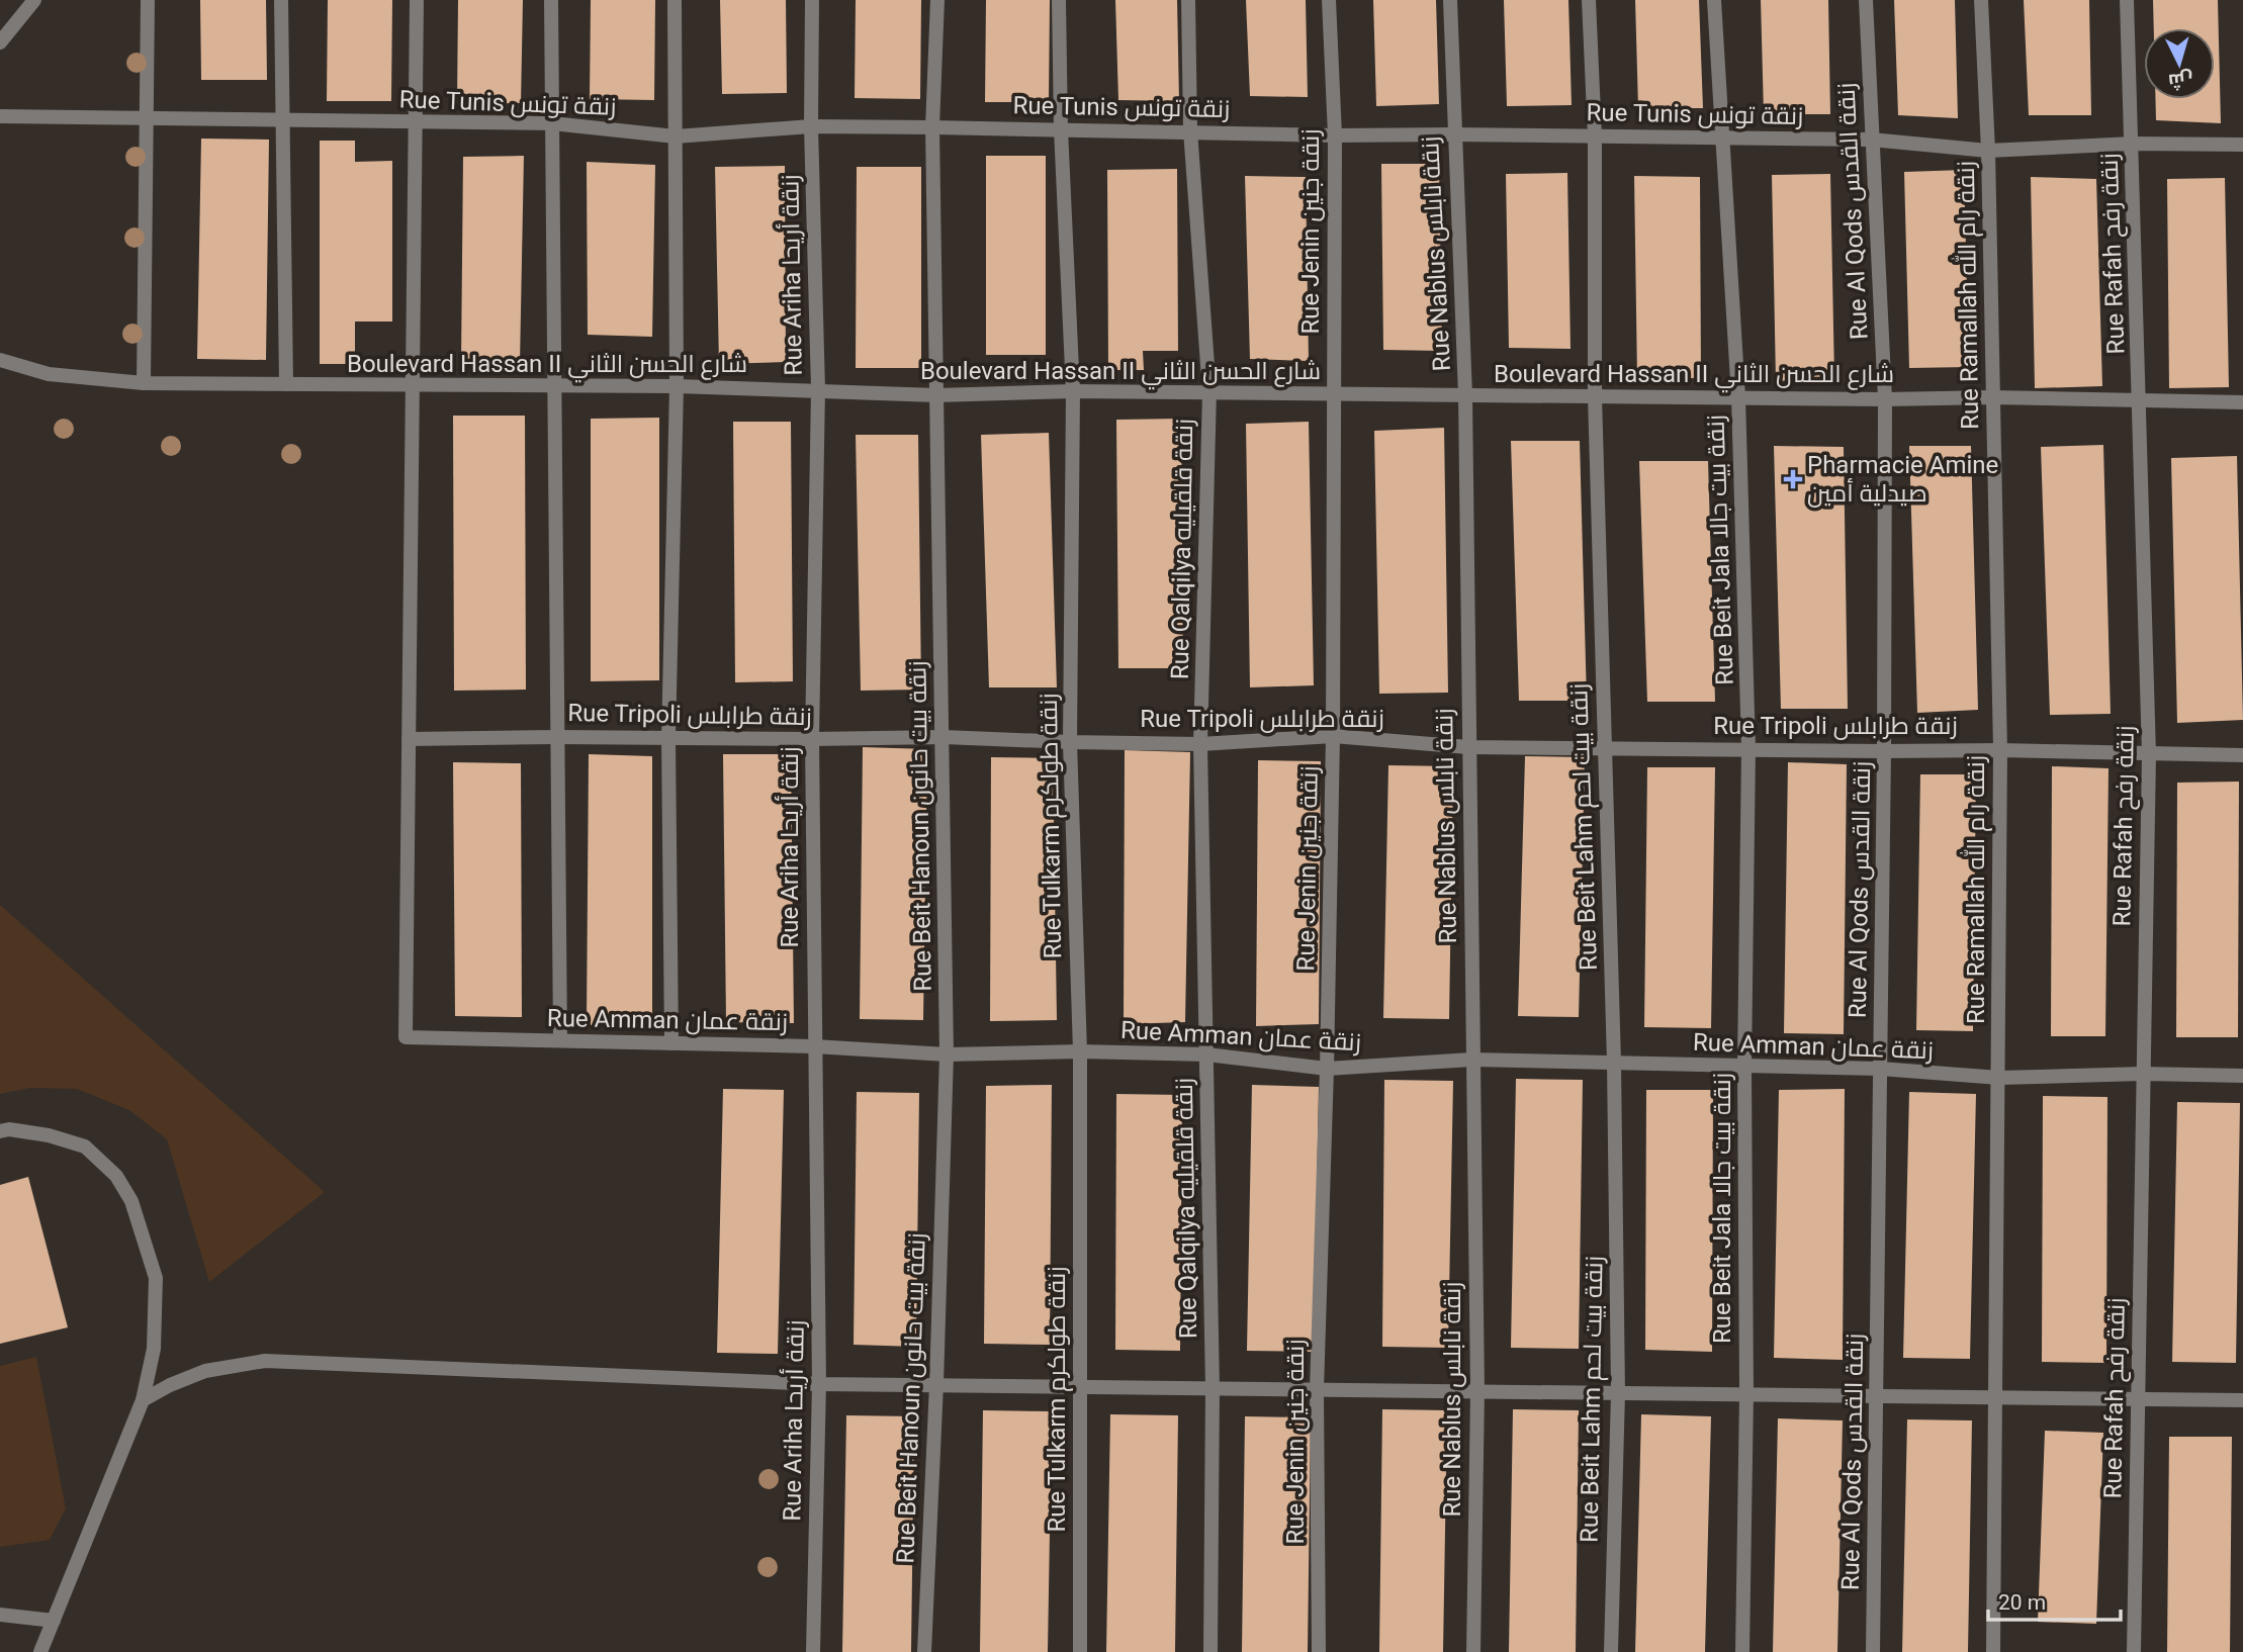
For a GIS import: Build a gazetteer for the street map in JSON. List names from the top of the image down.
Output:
{
  "streets": {
    "street": [
      "Rue Tunis زنقة تونس",
      "Rue Al Qods زنقة القدس",
      "Rue Jenin زنقة جنين",
      "Rue Nablus زنقة نابلس",
      "Rue Rafah زنقة رفح",
      "Rue Ariha زنقة أريحا",
      "Rue Ramallah زنقة رام الله",
      "Boulevard Hassan II شارع الحسن الثاني",
      "Rue Qalqilya زنقة قلقيليه",
      "Rue Beit Jala زنقة بيت جالا",
      "Rue Tripoli زنقة طرابلس",
      "Rue Beit Hanoun زنقة بيت حانون",
      "Rue Tulkarm زنقة طولكرم",
      "Rue Beit Lahm زنقة بيت لحم",
      "Rue Amman زنقة عمان"
    ]
  },
  "crossings": [
    ["Rue Tunis زنقة تونس", "Rue Al Qods زنقة القدس"],
    ["Rue Tunis زنقة تونس", "Rue Jenin زنقة جنين"],
    ["Rue Tunis زنقة تونس", "Rue Nablus زنقة نابلس"],
    ["Rue Tunis زنقة تونس", "Rue Rafah زنقة رفح"],
    ["Rue Tunis زنقة تونس", "Rue Ariha زنقة أريحا"],
    ["Rue Tunis زنقة تونس", "Rue Ramallah زنقة رام الله"],
    ["Rue Tunis زنقة تونس", "Rue Qalqilya زنقة قلقيليه"],
    ["Rue Tunis زنقة تونس", "Rue Beit Jala زنقة بيت جالا"],
    ["Rue Tunis زنقة تونس", "Rue Beit Hanoun زنقة بيت حانون"],
    ["Rue Tunis زنقة تونس", "Rue Tulkarm زنقة طولكرم"],
    ["Rue Tunis زنقة تونس", "Rue Beit Lahm زنقة بيت لحم"],
    ["Rue Al Qods زنقة القدس", "Boulevard Hassan II شارع الحسن الثاني"],
    ["Rue Al Qods زنقة القدس", "Rue Tripoli زنقة طرابلس"],
    ["Rue Al Qods زنقة القدس", "Rue Amman زنقة عمان"],
    ["Rue Jenin زنقة جنين", "Boulevard Hassan II شارع الحسن الثاني"],
    ["Rue Jenin زنقة جنين", "Rue Tripoli زنقة طرابلس"],
    ["Rue Jenin زنقة جنين", "Rue Amman زنقة عمان"],
    ["Rue Nablus زنقة نابلس", "Boulevard Hassan II شارع الحسن الثاني"],
    ["Rue Nablus زنقة نابلس", "Rue Tripoli زنقة طرابلس"],
    ["Rue Nablus زنقة نابلس", "Rue Amman زنقة عمان"],
    ["Rue Rafah زنقة رفح", "Boulevard Hassan II شارع الحسن الثاني"],
    ["Rue Rafah زنقة رفح", "Rue Tripoli زنقة طرابلس"],
    ["Rue Rafah زنقة رفح", "Rue Amman زنقة عمان"],
    ["Rue Ariha زنقة أريحا", "Boulevard Hassan II شارع الحسن الثاني"],
    ["Rue Ariha زنقة أريحا", "Rue Tripoli زنقة طرابلس"],
    ["Rue Ariha زنقة أريحا", "Rue Amman زنقة عمان"],
    ["Rue Ramallah زنقة رام الله", "Boulevard Hassan II شارع الحسن الثاني"],
    ["Rue Ramallah زنقة رام الله", "Rue Tripoli زنقة طرابلس"],
    ["Rue Ramallah زنقة رام الله", "Rue Amman زنقة عمان"],
    ["Boulevard Hassan II شارع الحسن الثاني", "Rue Qalqilya زنقة قلقيليه"],
    ["Boulevard Hassan II شارع الحسن الثاني", "Rue Beit Jala زنقة بيت جالا"],
    ["Boulevard Hassan II شارع الحسن الثاني", "Rue Beit Hanoun زنقة بيت حانون"],
    ["Boulevard Hassan II شارع الحسن الثاني", "Rue Tulkarm زنقة طولكرم"],
    ["Boulevard Hassan II شارع الحسن الثاني", "Rue Beit Lahm زنقة بيت لحم"],
    ["Rue Qalqilya زنقة قلقيليه", "Rue Tripoli زنقة طرابلس"],
    ["Rue Qalqilya زنقة قلقيليه", "Rue Amman زنقة عمان"],
    ["Rue Beit Jala زنقة بيت جالا", "Rue Tripoli زنقة طرابلس"],
    ["Rue Beit Jala زنقة بيت جالا", "Rue Amman زنقة عمان"],
    ["Rue Tripoli زنقة طرابلس", "Rue Beit Hanoun زنقة بيت حانون"],
    ["Rue Tripoli زنقة طرابلس", "Rue Tulkarm زنقة طولكرم"],
    ["Rue Tripoli زنقة طرابلس", "Rue Beit Lahm زنقة بيت لحم"],
    ["Rue Tripoli زنقة طرابلس", "Rue Amman زنقة عمان"],
    ["Rue Beit Hanoun زنقة بيت حانون", "Rue Amman زنقة عمان"],
    ["Rue Tulkarm زنقة طولكرم", "Rue Amman زنقة عمان"],
    ["Rue Beit Lahm زنقة بيت لحم", "Rue Amman زنقة عمان"]
  ],
  "places": {
    "health": ["Pharmacie Amine صيدلية أمين"]
  },
  "scale_bar": "20 m",
  "north": "bottom"
}
